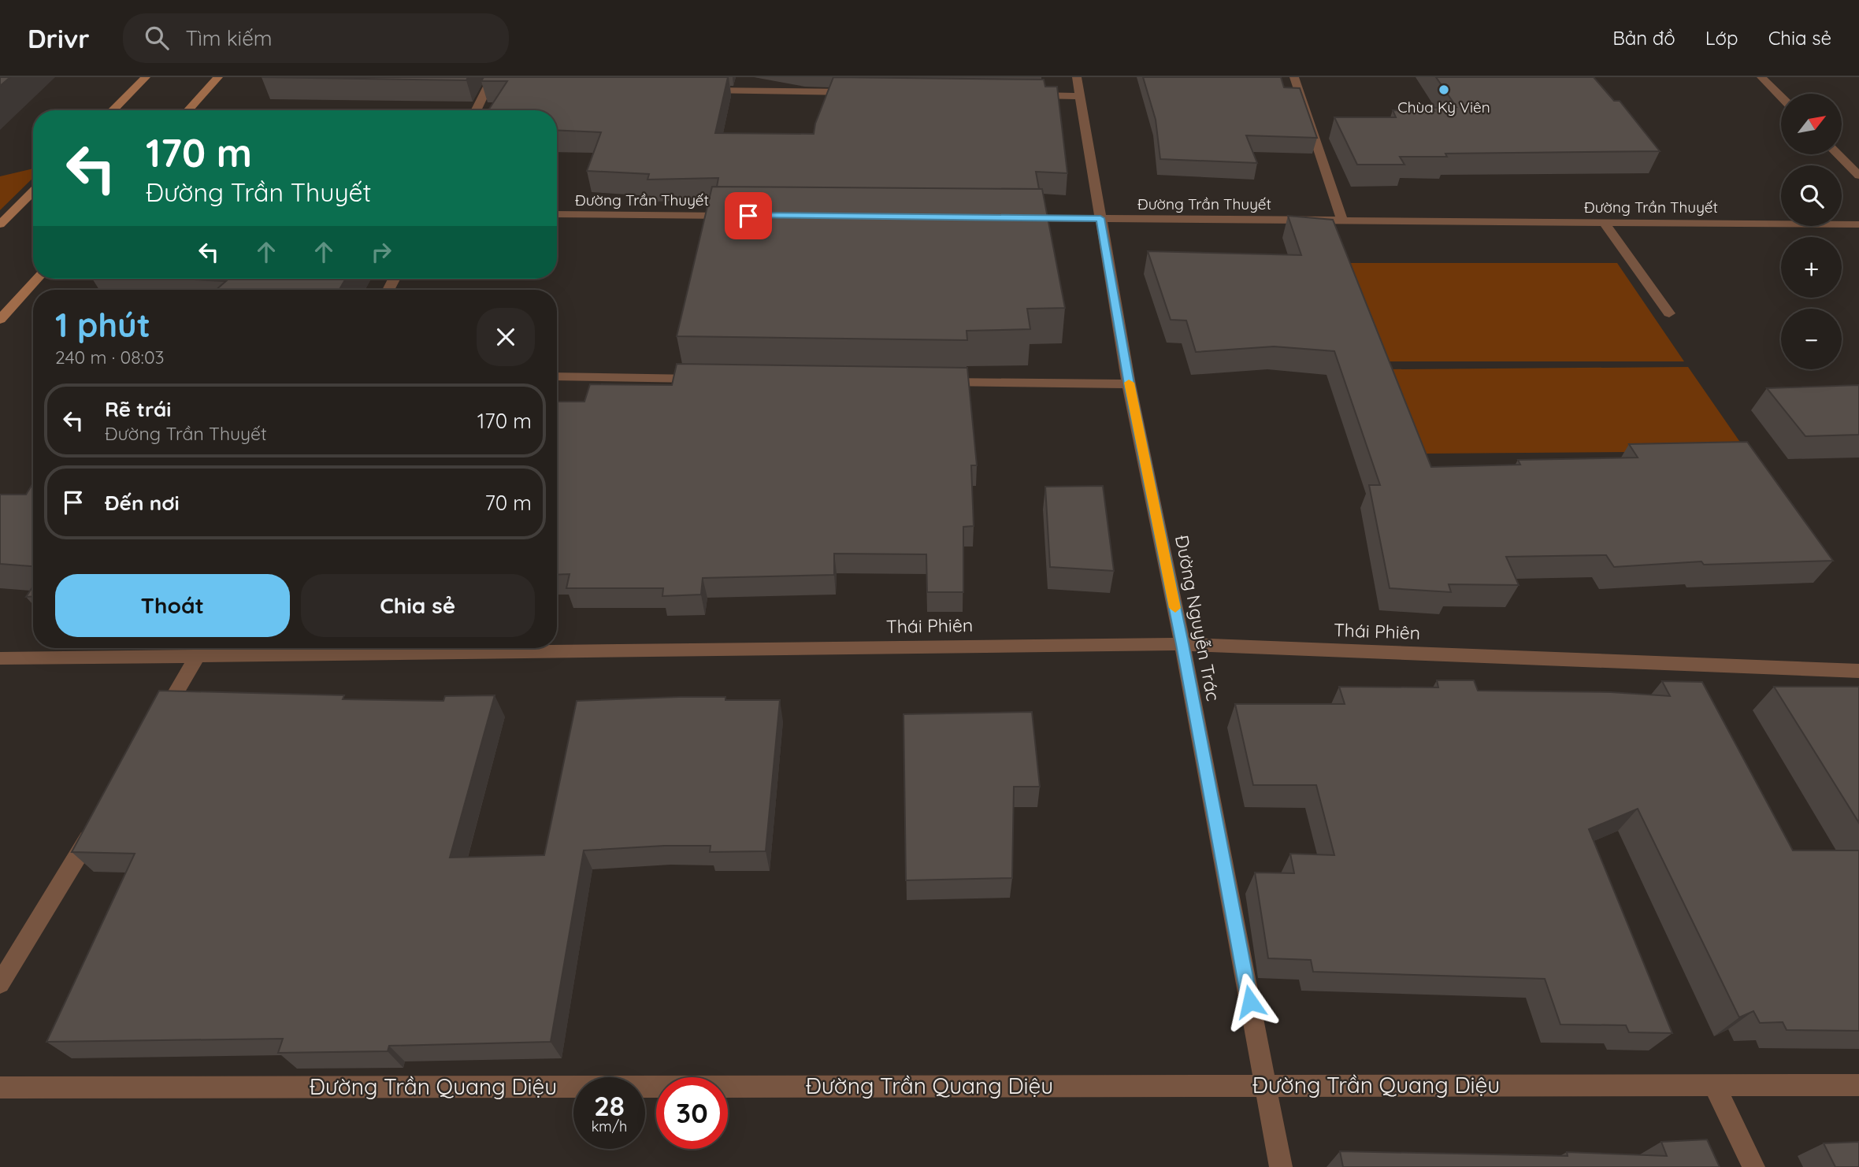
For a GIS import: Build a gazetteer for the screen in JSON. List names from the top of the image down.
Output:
{
  "streets": {
    "street": [
      "Đường Trần Thuyết",
      "Đường Nguyễn Trác",
      "Thái Phiên",
      "Đường Trần Quang Diệu"
    ]
  },
  "crossings": [
    ["Đường Trần Thuyết", "Đường Nguyễn Trác"],
    ["Đường Nguyễn Trác", "Thái Phiên"],
    ["Đường Nguyễn Trác", "Đường Trần Quang Diệu"]
  ],
  "places": ["Chùa Kỳ Viên"],
  "north": "top right",
  "page": {
    "header": "Drivr",
    "search": "Tìm kiếm",
    "nav": ["Bản đồ", "Lớp", "Chia sẻ"],
    "map_buttons": ["+", "−"],
    "turn": ["170 m", "Đường Trần Thuyết"],
    "heading": ["1 phút", "240 m · 08:03"],
    "list": [
      {
        "name": "Rẽ trái",
        "note": "Đường Trần Thuyết",
        "value": "170 m"
      },
      {
        "name": "Đến nơi",
        "value": "70 m"
      }
    ],
    "buttons": ["Thoát", "Chia sẻ"],
    "speed": "28 km/h",
    "limit": "30"
  }
}
